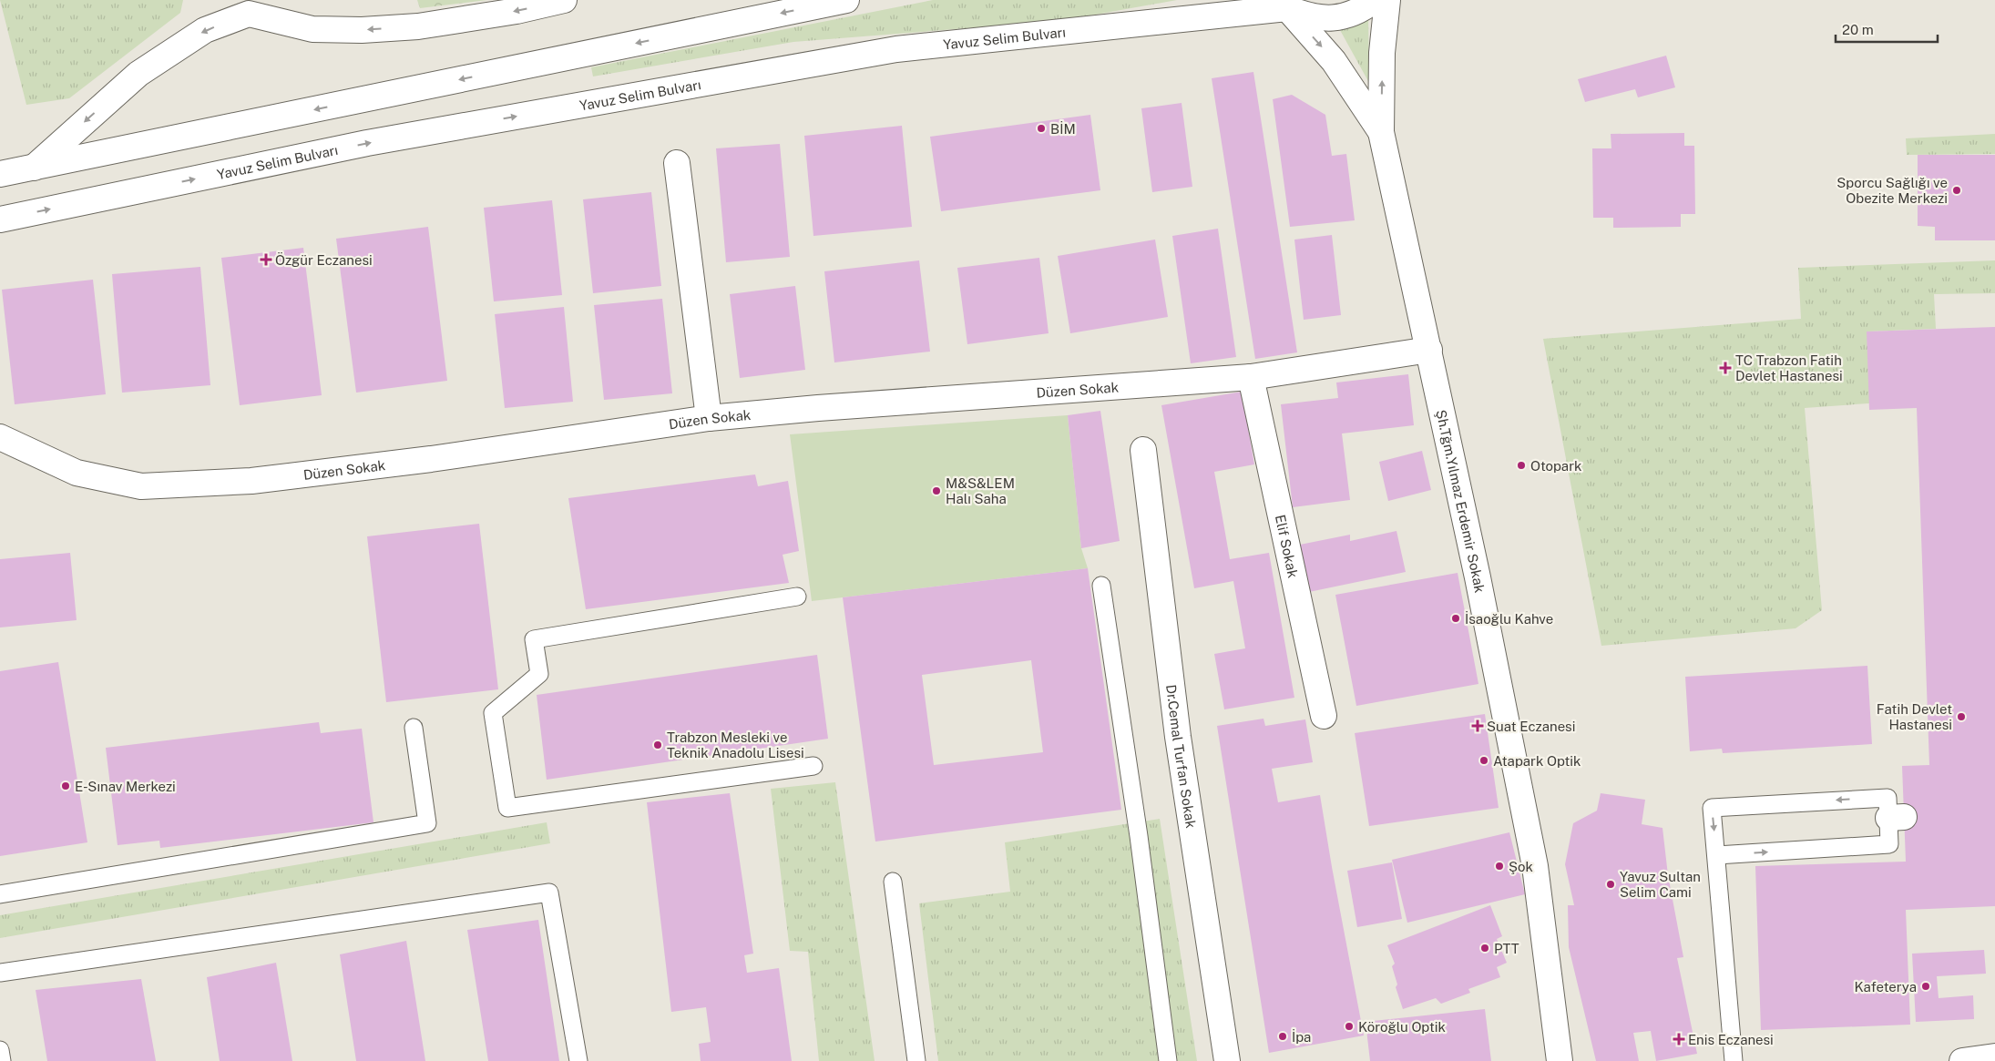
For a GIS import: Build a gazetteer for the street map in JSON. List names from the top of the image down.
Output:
{
  "streets": {
    "street": [
      "Yavuz Selim Bulvarı",
      "Düzen Sokak",
      "Şh.Tğm.Yılmaz Erdemir Sokak",
      "Elif Sokak",
      "Dr.Cemal Turfan Sokak"
    ]
  },
  "crossings": [
    ["Yavuz Selim Bulvarı", "Şh.Tğm.Yılmaz Erdemir Sokak"],
    ["Düzen Sokak", "Şh.Tğm.Yılmaz Erdemir Sokak"],
    ["Düzen Sokak", "Elif Sokak"]
  ],
  "places": {
    "other": [
      "BİM",
      "Sporcu Sağlığı ve Obezite Merkezi",
      "Otopark",
      "M&S&LEM Halı Saha",
      "İsaoğlu Kahve",
      "Fatih Devlet Hastanesi",
      "Trabzon Mesleki ve Teknik Anadolu Lisesi",
      "Atapark Optik",
      "E-Sınav Merkezi",
      "Şok",
      "Yavuz Sultan Selim Cami",
      "PTT",
      "Kafeterya",
      "Köroğlu Optik",
      "İpa"
    ],
    "health": [
      "Özgür Eczanesi",
      "TC Trabzon Fatih Devlet Hastanesi",
      "Suat Eczanesi",
      "Enis Eczanesi"
    ]
  },
  "scale_bar": "20 m"
}
